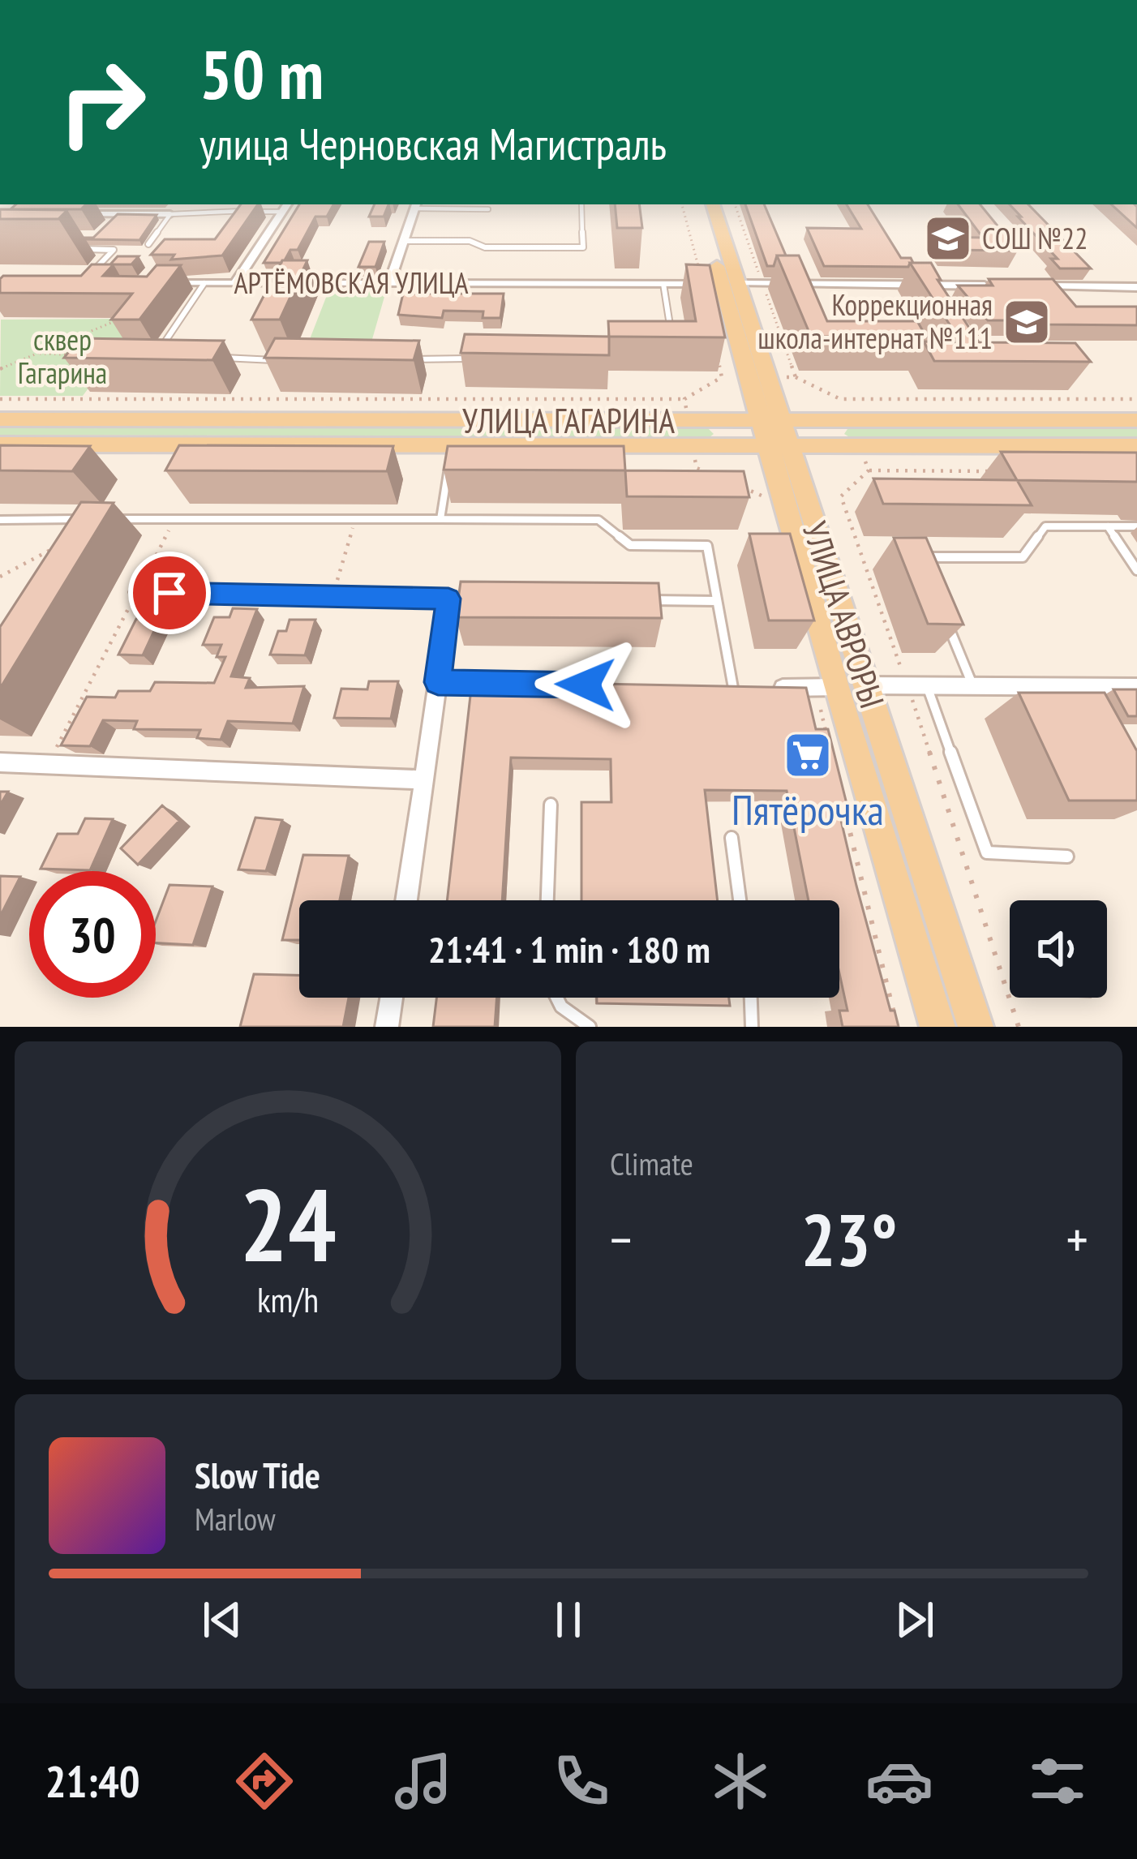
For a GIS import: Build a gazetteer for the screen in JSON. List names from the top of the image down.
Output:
{
  "streets": {
    "main road": ["УЛИЦА ГАГАРИНА", "УЛИЦА АВРОРЫ"],
    "street": ["АРТЁМОВСКАЯ УЛИЦА"]
  },
  "crossings": [
    ["АРТЁМОВСКАЯ УЛИЦА", "УЛИЦА АВРОРЫ"],
    ["УЛИЦА ГАГАРИНА", "УЛИЦА АВРОРЫ"]
  ],
  "parks": ["сквер Гагарина"],
  "places": {
    "school or university": ["СОШ №22", "Коррекционная школа-интернат №111"],
    "supermarket": ["Пятёрочка"]
  },
  "page": {
    "turn": ["50 m", "улица Черновская Магистраль"],
    "limit": "30",
    "trip": "21:41 · 1 min · 180 m",
    "tile": "Climate",
    "heat": ["−", "23°", "+"],
    "song": ["Slow Tide", "Marlow"],
    "tabs": "21:40",
    "gauge": ["24", "km/h"]
  }
}
